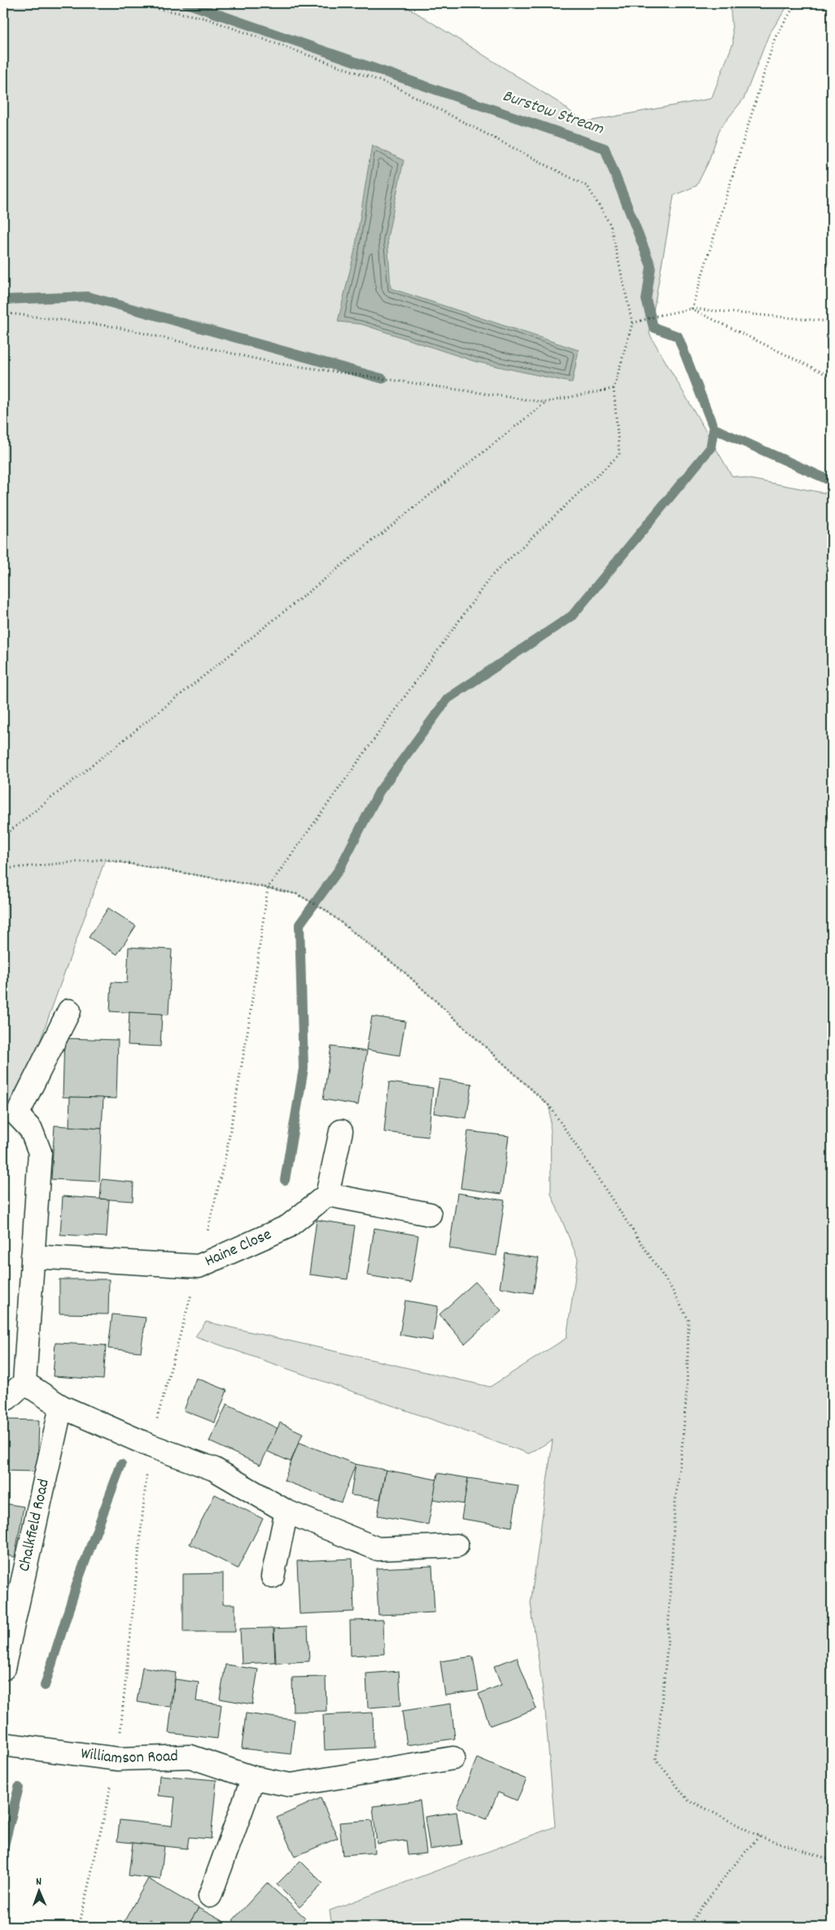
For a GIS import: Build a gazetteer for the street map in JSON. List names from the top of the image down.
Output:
{
  "streets": {
    "street": ["Haine Close", "Chalkfield Road", "Williamson Road"]
  },
  "water": ["Burstow Stream"],
  "north": "top"
}
